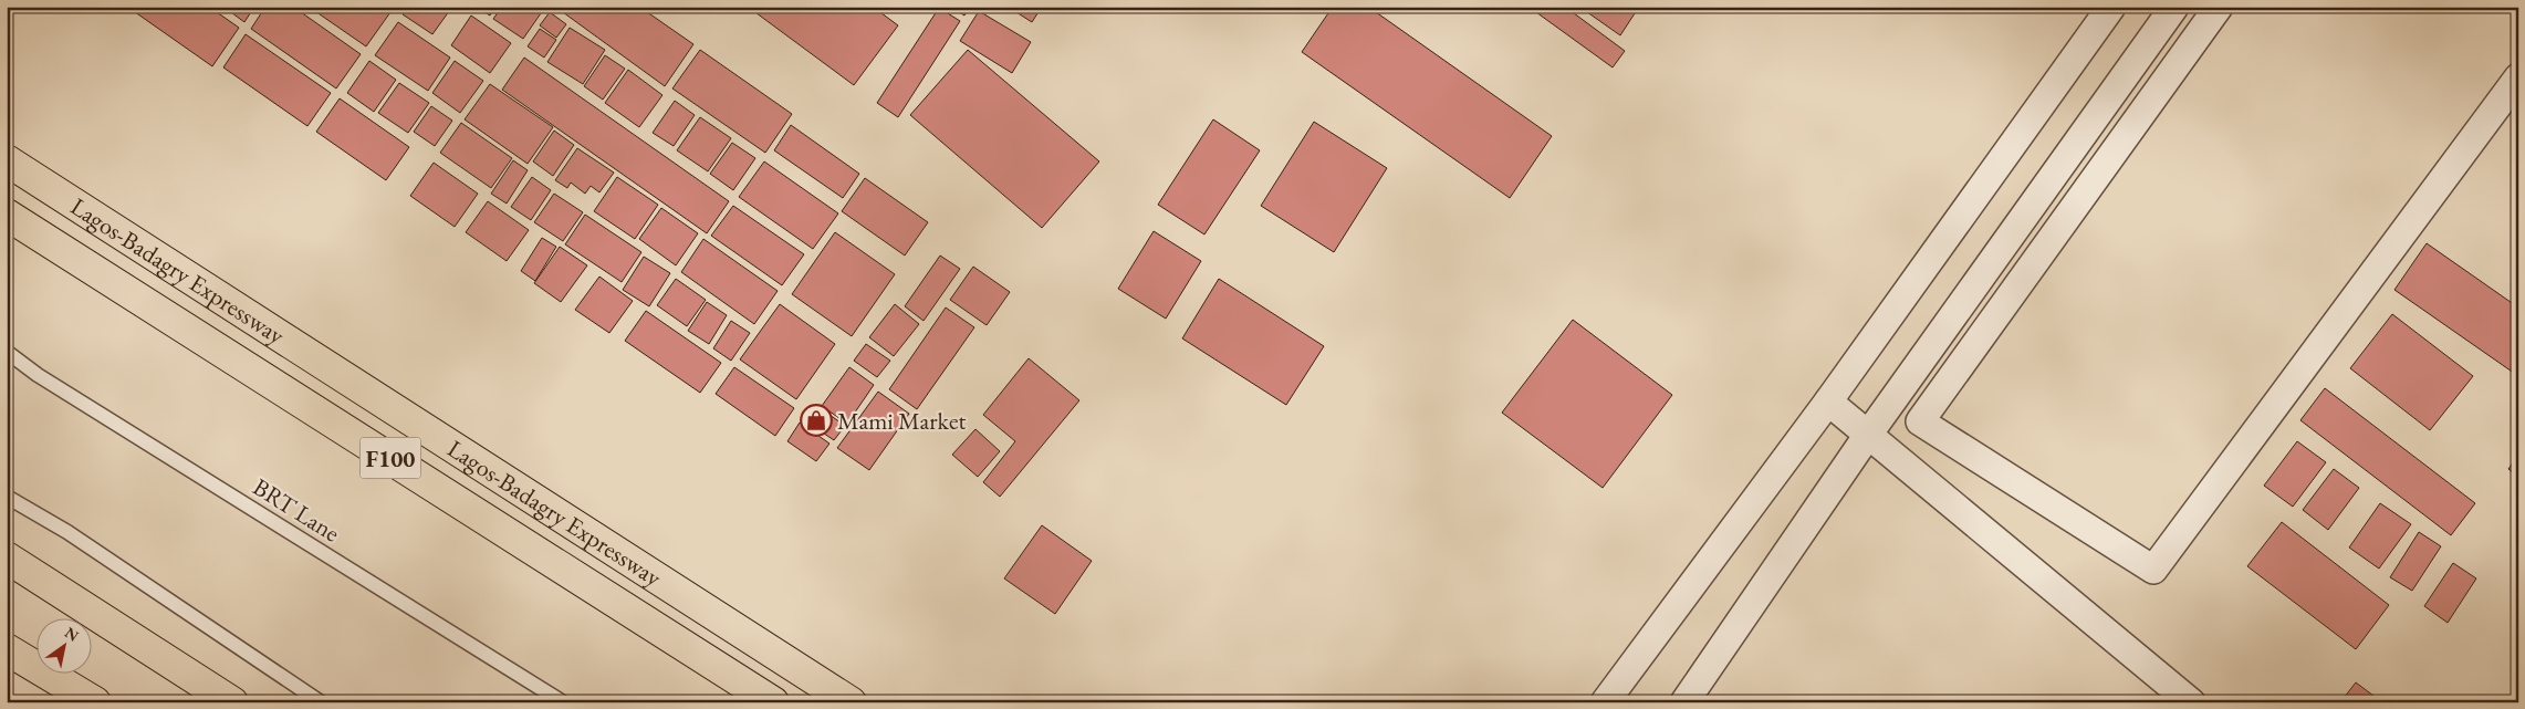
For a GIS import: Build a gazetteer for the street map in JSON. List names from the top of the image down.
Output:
{
  "streets": {
    "main road": ["Lagos-Badagry Expressway", "F100"],
    "lane": ["BRT Lane"]
  },
  "places": {
    "shop": ["Mami Market"]
  },
  "north": "top right"
}
